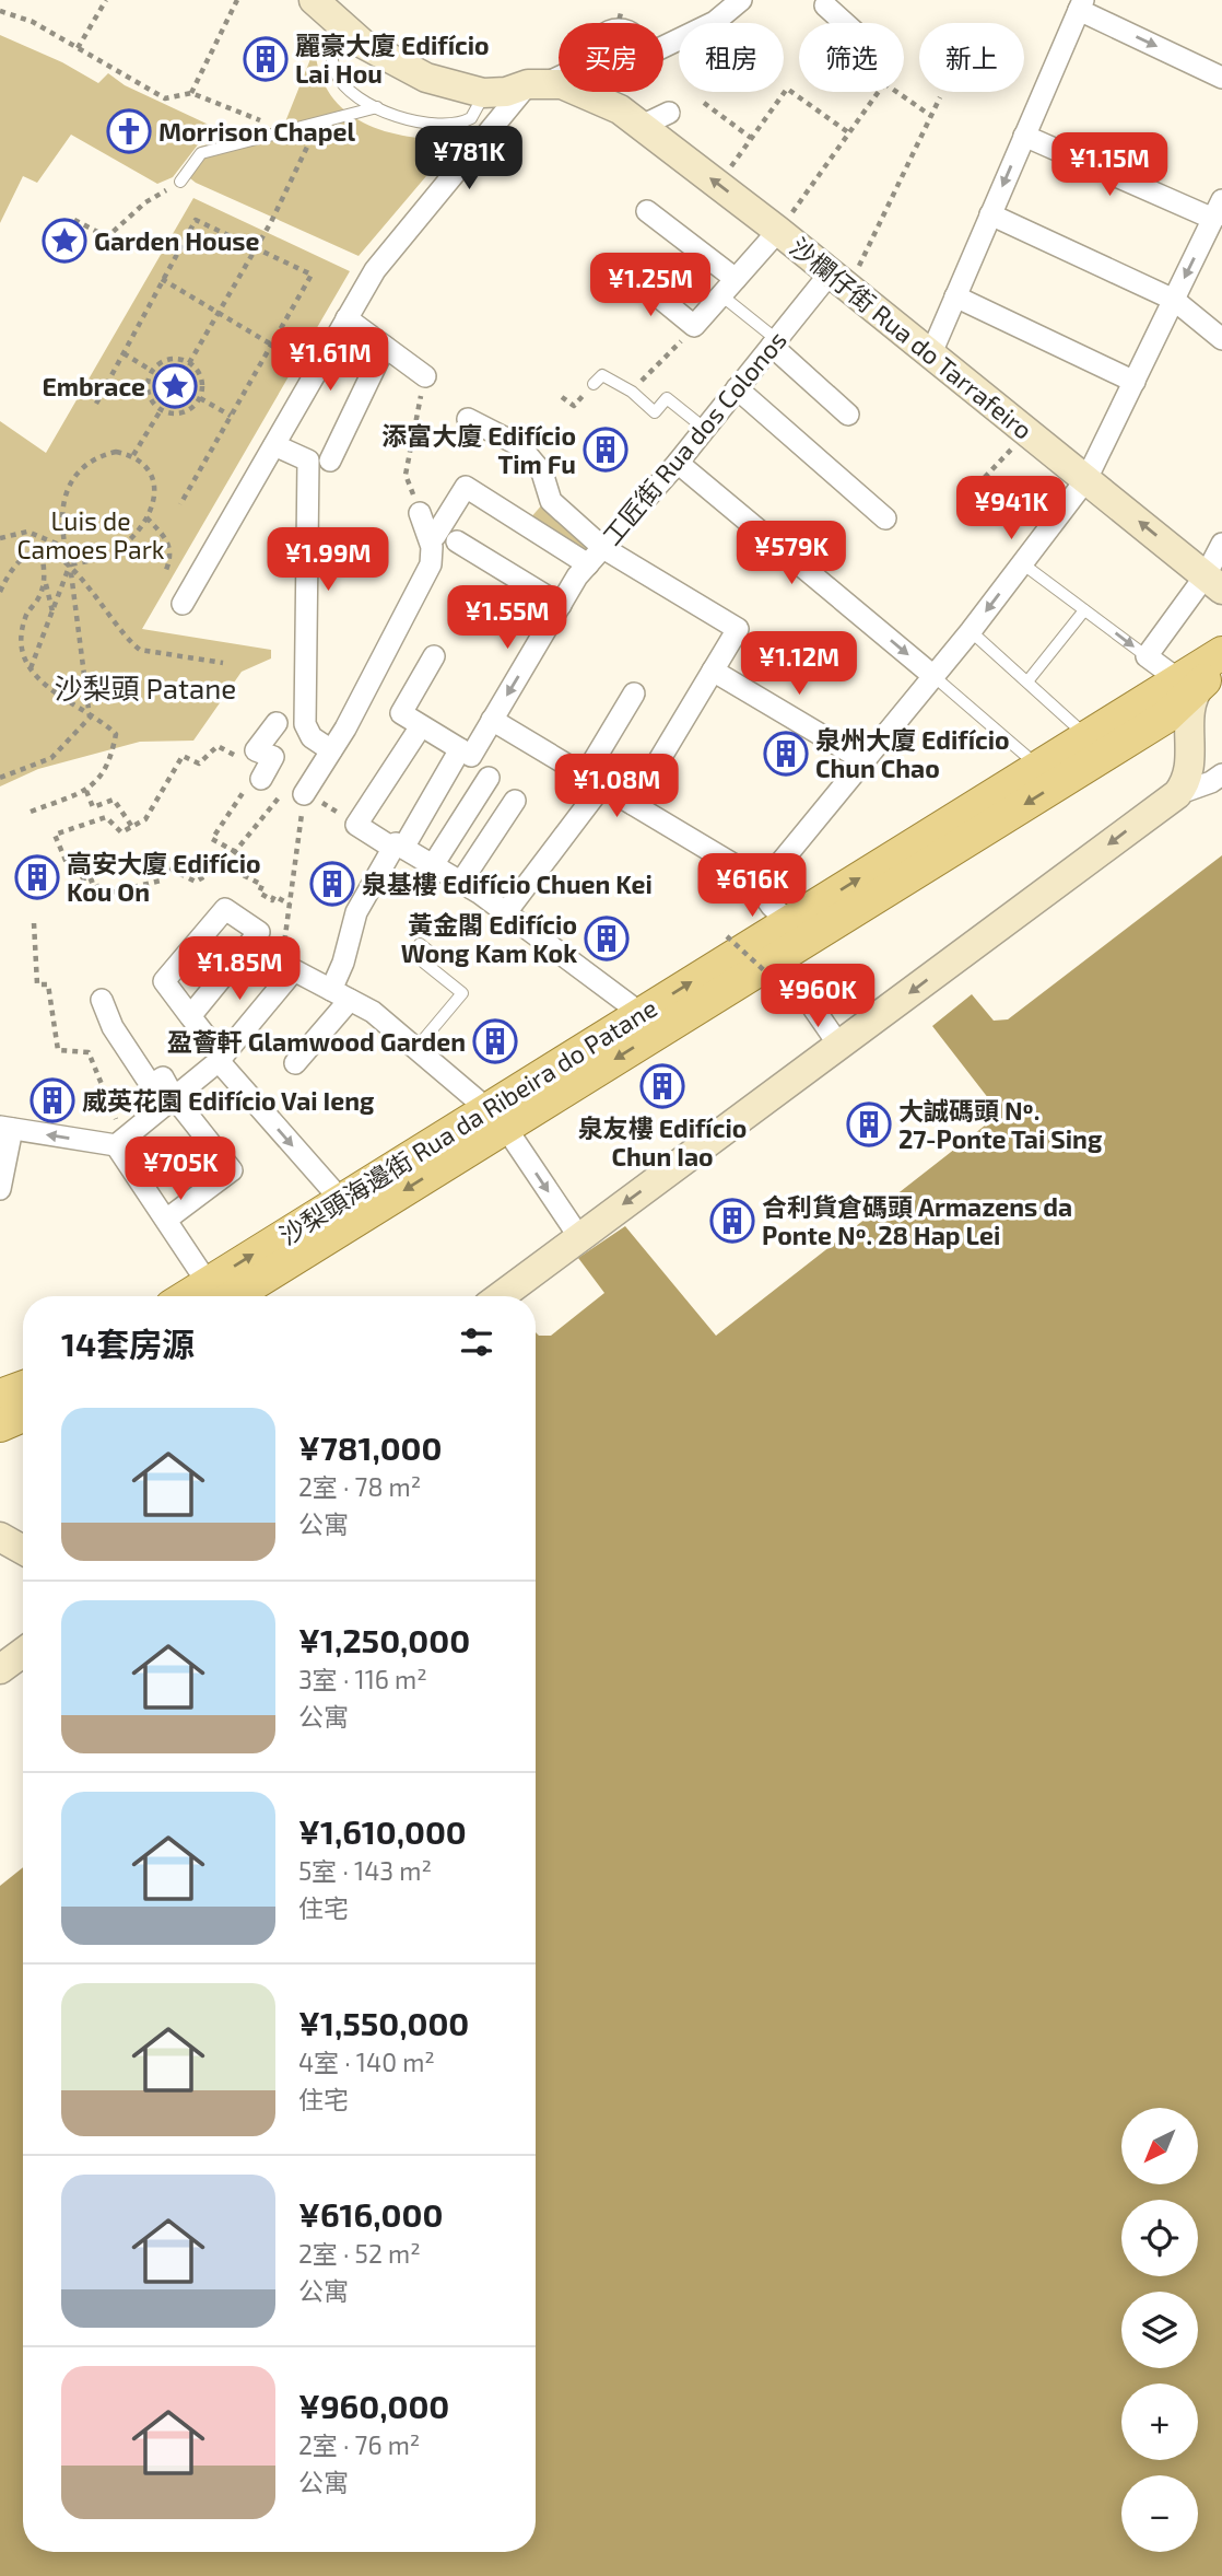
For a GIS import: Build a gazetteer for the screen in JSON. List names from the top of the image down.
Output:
{
  "streets": {
    "main road": ["沙梨頭海邊街 Rua da Ribeira do Patane"],
    "street": ["沙欄仔街 Rua do Tarrafeiro", "工匠街 Rua dos Colonos"]
  },
  "crossings": [
    ["沙欄仔街 Rua do Tarrafeiro", "工匠街 Rua dos Colonos"]
  ],
  "districts": ["沙梨頭 Patane"],
  "parks": ["Luis de Camoes Park"],
  "places": {
    "building": [
      "麗豪大廈 Edifício Lai Hou",
      "添富大廈 Edifício Tim Fu",
      "泉州大廈 Edifício Chun Chao",
      "高安大廈 Edifício Kou On",
      "泉基樓 Edifício Chuen Kei",
      "黃金閣 Edifício Wong Kam Kok",
      "盈薈軒 Glamwood Garden",
      "泉友樓 Edifício Chun Iao",
      "威英花園 Edifício Vai Ieng",
      "大誠碼頭 Nº. 27-Ponte Tai Sing",
      "合利貨倉碼頭 Armazens da Ponte Nº. 28 Hap Lei"
    ],
    "church": ["Morrison Chapel"],
    "place": ["Garden House", "Embrace"]
  },
  "north": "bottom left",
  "page": {
    "chip": [
      "买房",
      "租房",
      "筛选",
      "新上"
    ],
    "price": [
      "¥781K",
      "¥1.15M",
      "¥1.25M",
      "¥1.61M",
      "¥941K",
      "¥579K",
      "¥1.99M",
      "¥1.55M",
      "¥1.12M",
      "¥1.08M",
      "¥616K",
      "¥1.85M",
      "¥960K",
      "¥705K"
    ],
    "heading": "14套房源",
    "list": [
      {
        "name": "¥781,000",
        "note": "2室 · 78 m² · 公寓"
      },
      {
        "name": "¥1,250,000",
        "note": "3室 · 116 m² · 公寓"
      },
      {
        "name": "¥1,610,000",
        "note": "5室 · 143 m² · 住宅"
      },
      {
        "name": "¥1,550,000",
        "note": "4室 · 140 m² · 住宅"
      },
      {
        "name": "¥616,000",
        "note": "2室 · 52 m² · 公寓"
      },
      {
        "name": "¥960,000",
        "note": "2室 · 76 m² · 公寓"
      }
    ],
    "map_buttons": ["+", "−"]
  }
}
